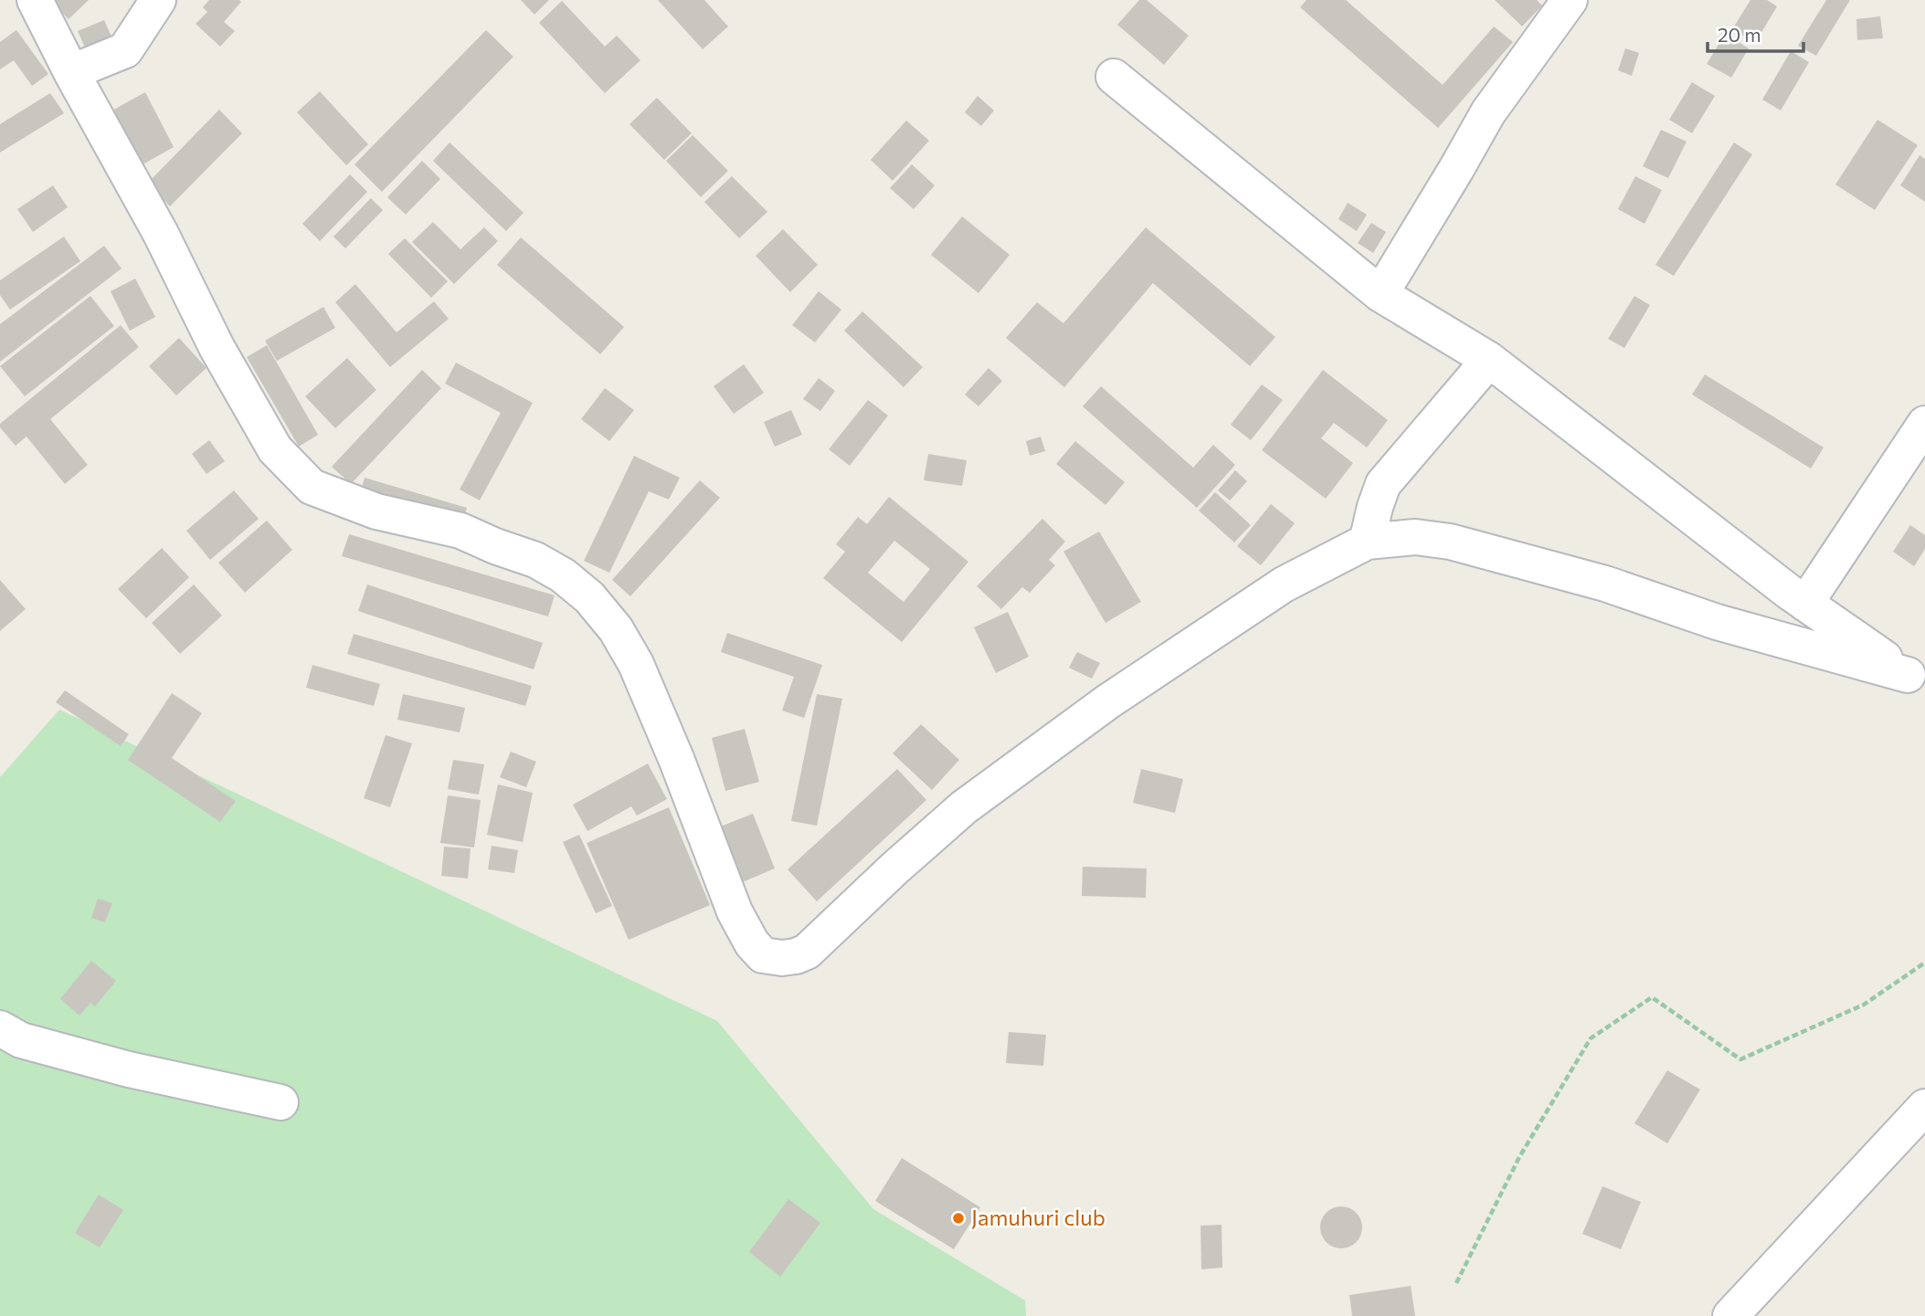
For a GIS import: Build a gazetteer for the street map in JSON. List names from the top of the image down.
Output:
{
  "places": ["Jamuhuri club"],
  "scale_bar": "20 m"
}
